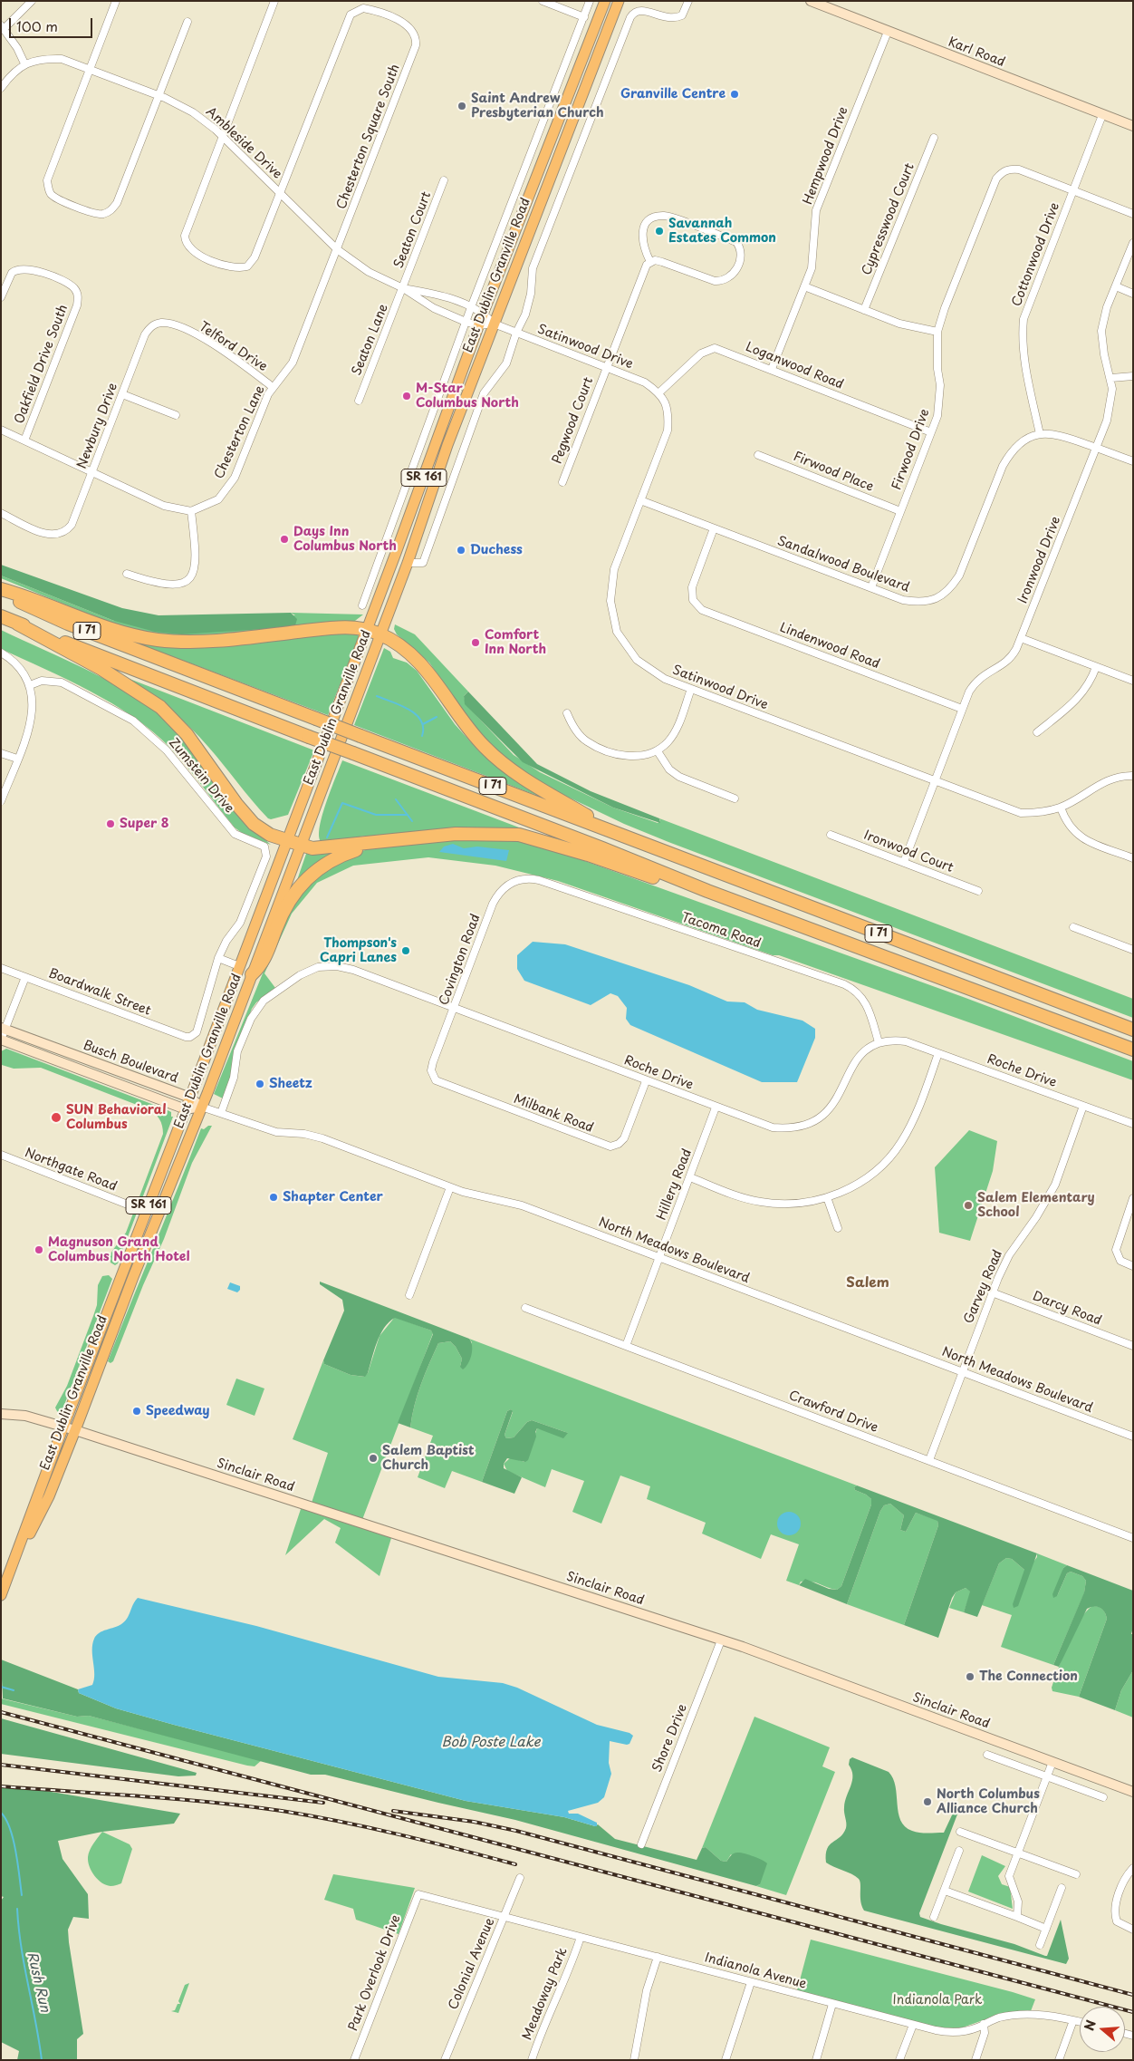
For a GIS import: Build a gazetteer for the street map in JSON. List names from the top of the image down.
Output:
{
  "streets": {
    "highway": ["I 71"],
    "main road": [
      "Karl Road",
      "East Dublin Granville Road",
      "SR 161",
      "Busch Boulevard",
      "Sinclair Road"
    ],
    "street": [
      "Chesterton Square South",
      "Ambleside Drive",
      "Hempwood Drive",
      "Cypresswood Court",
      "Seaton Court",
      "Cottonwood Drive",
      "Seaton Lane",
      "Telford Drive",
      "Satinwood Drive",
      "Oakfield Drive South",
      "Loganwood Road",
      "Pegwood Court",
      "Newbury Drive",
      "Chesterton Lane",
      "Firwood Drive",
      "Firwood Place",
      "Ironwood Drive",
      "Sandalwood Boulevard",
      "Lindenwood Road",
      "Zumstein Drive",
      "Ironwood Court",
      "Tacoma Road",
      "Covington Road",
      "Boardwalk Street",
      "Roche Drive",
      "Milbank Road",
      "Northgate Road",
      "Hillery Road",
      "North Meadows Boulevard",
      "Garvey Road",
      "Darcy Road",
      "Crawford Drive",
      "Shore Drive",
      "Colonial Avenue",
      "Indianola Avenue",
      "Park Overlook Drive",
      "Meadoway Park"
    ]
  },
  "crossings": [
    ["Karl Road", "Hempwood Drive"],
    ["Karl Road", "Cottonwood Drive"],
    ["Chesterton Square South", "Ambleside Drive"],
    ["Chesterton Square South", "Chesterton Lane"],
    ["Ambleside Drive", "Seaton Court"],
    ["Ambleside Drive", "East Dublin Granville Road"],
    ["Ambleside Drive", "Seaton Lane"],
    ["Ambleside Drive", "Satinwood Drive"],
    ["Ambleside Drive", "Chesterton Lane"],
    ["Hempwood Drive", "Loganwood Road"],
    ["Seaton Court", "Seaton Lane"],
    ["Cottonwood Drive", "Firwood Drive"],
    ["Cottonwood Drive", "Sandalwood Boulevard"],
    ["East Dublin Granville Road", "Satinwood Drive"],
    ["East Dublin Granville Road", "Zumstein Drive"],
    ["East Dublin Granville Road", "Boardwalk Street"],
    ["East Dublin Granville Road", "Busch Boulevard"],
    ["East Dublin Granville Road", "North Meadows Boulevard"],
    ["East Dublin Granville Road", "Sinclair Road"],
    ["Telford Drive", "Newbury Drive"],
    ["Telford Drive", "Chesterton Lane"],
    ["Satinwood Drive", "Loganwood Road"],
    ["Satinwood Drive", "Pegwood Court"],
    ["Satinwood Drive", "Ironwood Drive"],
    ["Satinwood Drive", "Sandalwood Boulevard"],
    ["Loganwood Road", "Firwood Drive"],
    ["Firwood Drive", "Firwood Place"],
    ["Firwood Drive", "Sandalwood Boulevard"],
    ["Ironwood Drive", "Sandalwood Boulevard"],
    ["Ironwood Drive", "Lindenwood Road"],
    ["Ironwood Drive", "Ironwood Court"],
    ["Sandalwood Boulevard", "Lindenwood Road"],
    ["Tacoma Road", "Covington Road"],
    ["Tacoma Road", "Roche Drive"],
    ["Covington Road", "Roche Drive"],
    ["Covington Road", "Milbank Road"],
    ["Busch Boulevard", "North Meadows Boulevard"],
    ["Roche Drive", "Milbank Road"],
    ["Roche Drive", "Hillery Road"],
    ["Roche Drive", "North Meadows Boulevard"],
    ["Roche Drive", "Garvey Road"],
    ["Hillery Road", "North Meadows Boulevard"],
    ["Hillery Road", "Crawford Drive"],
    ["North Meadows Boulevard", "Garvey Road"],
    ["Garvey Road", "Darcy Road"],
    ["Garvey Road", "Crawford Drive"],
    ["Sinclair Road", "Shore Drive"],
    ["Colonial Avenue", "Indianola Avenue"],
    ["Indianola Avenue", "Park Overlook Drive"],
    ["Indianola Avenue", "Meadoway Park"]
  ],
  "districts": ["Salem"],
  "water": ["Bob Poste Lake", "Rush Run"],
  "parks": ["Indianola Park"],
  "places": [
    "Granville Centre",
    "Saint Andrew Presbyterian Church",
    "Savannah Estates Common",
    "M-Star Columbus North",
    "Days Inn Columbus North",
    "Duchess",
    "Comfort Inn North",
    "Super 8",
    "Thompson's Capri Lanes",
    "Sheetz",
    "SUN Behavioral Columbus",
    "Shapter Center",
    "Salem Elementary School",
    "Magnuson Grand Columbus North Hotel",
    "Speedway",
    "Salem Baptist Church",
    "The Connection",
    "North Columbus Alliance Church"
  ],
  "scale_bar": "100 m",
  "north": "left"
}
